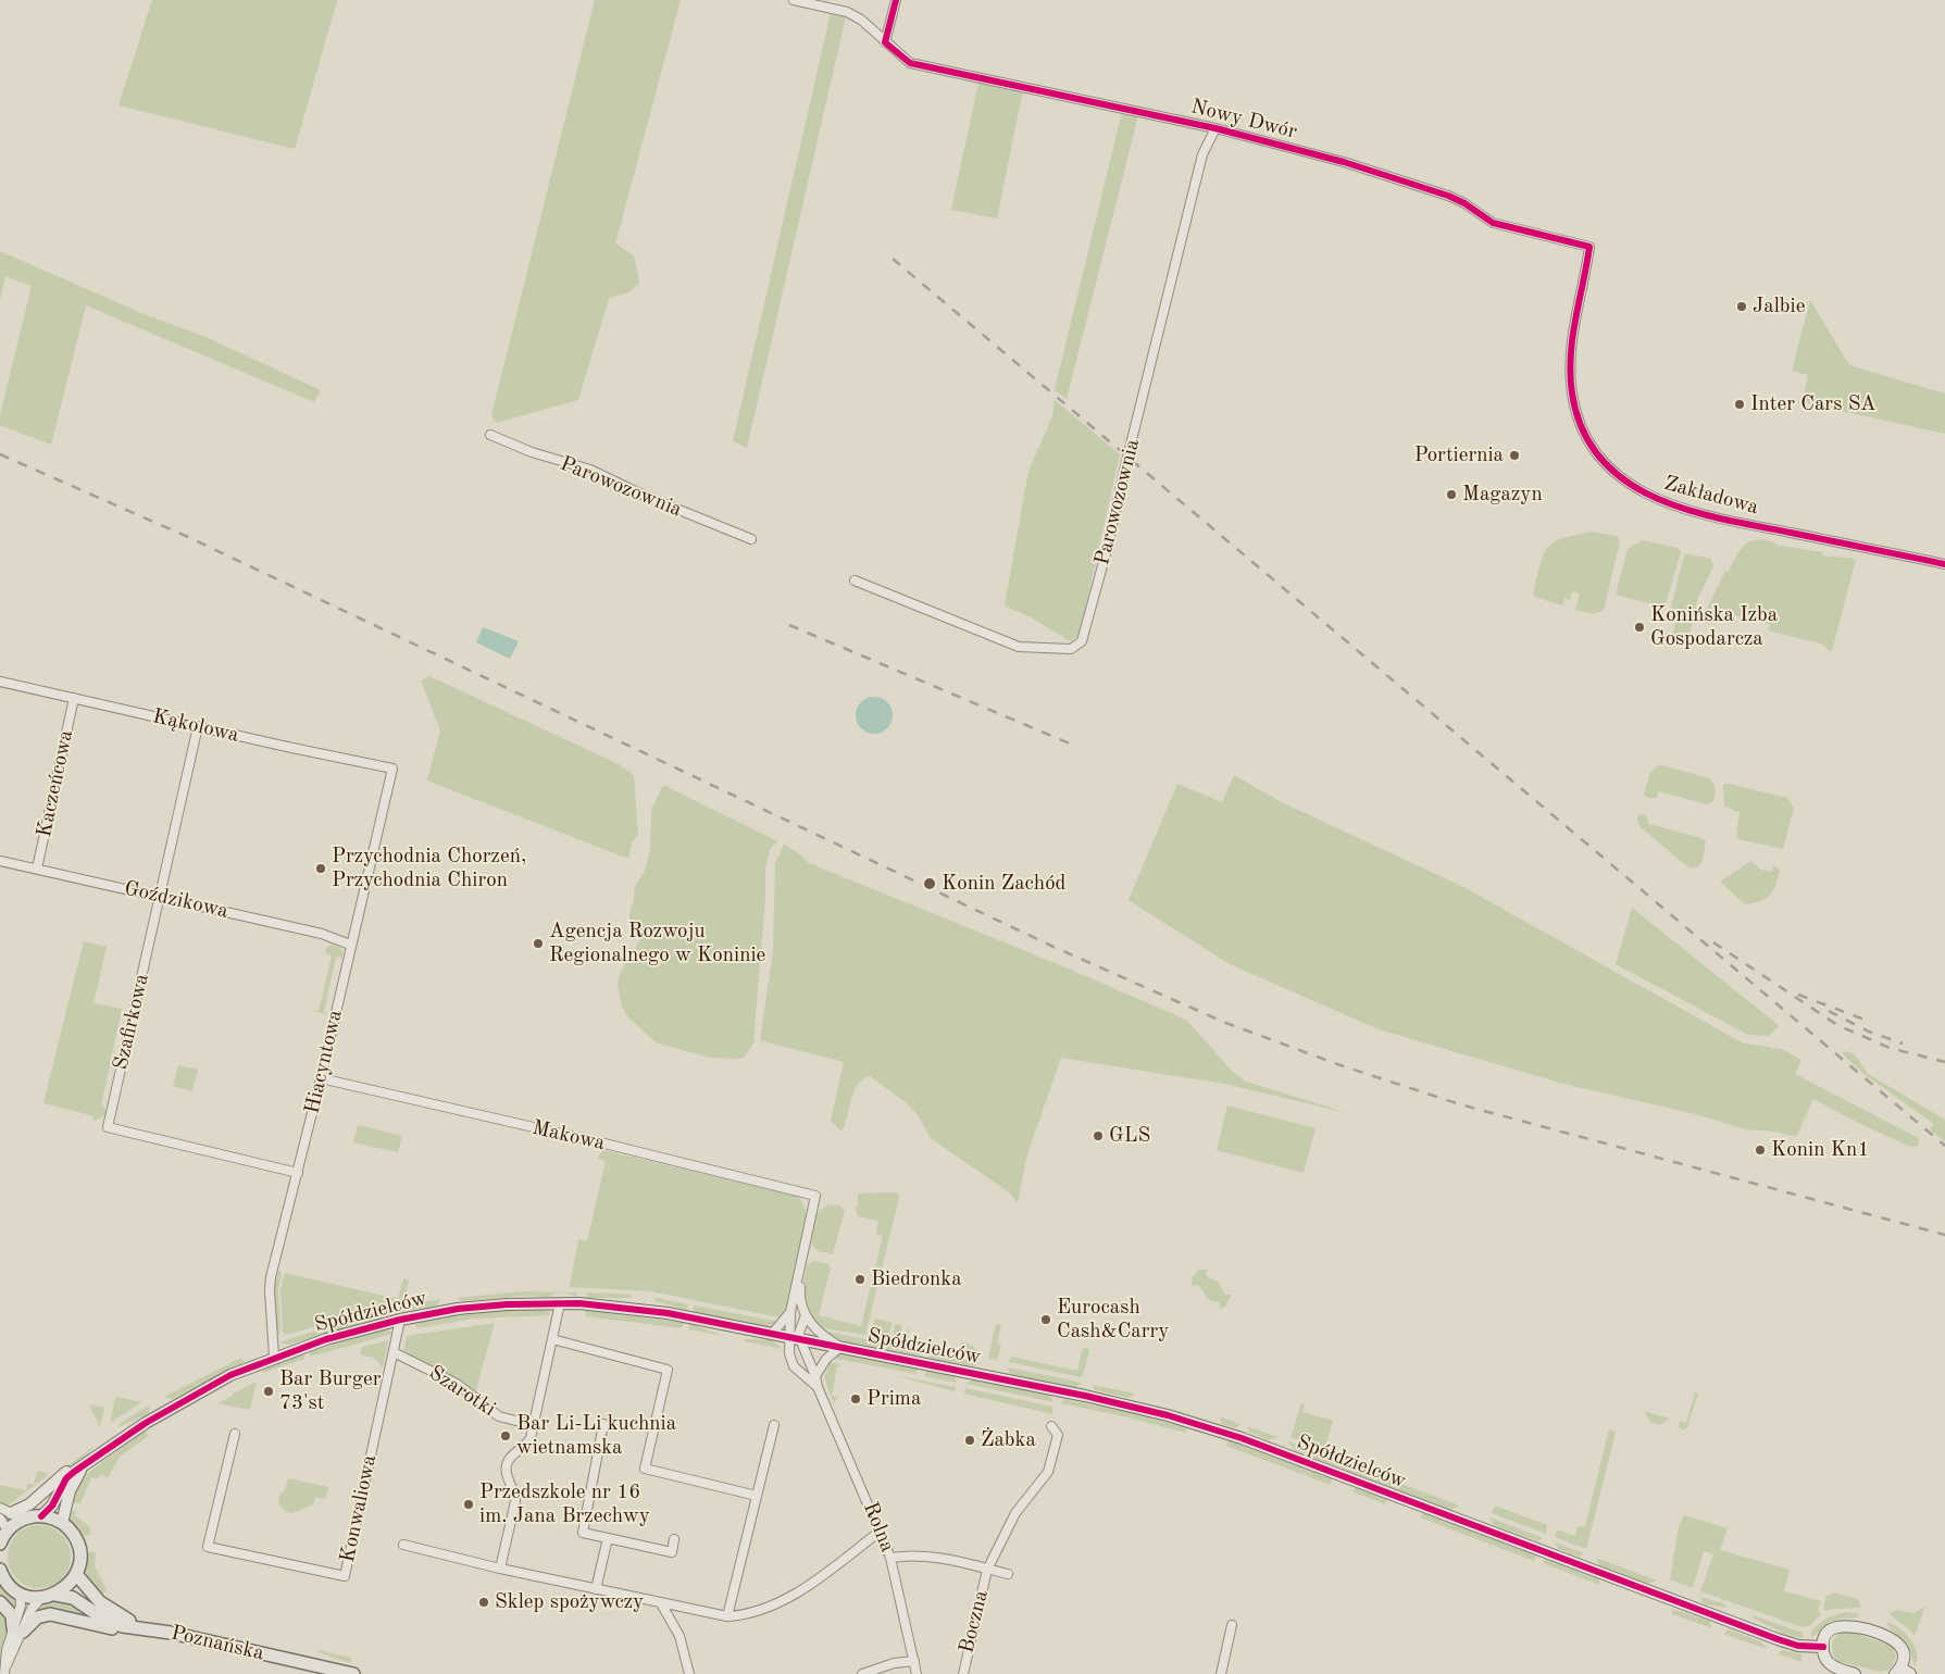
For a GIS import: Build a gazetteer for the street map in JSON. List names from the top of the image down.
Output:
{
  "streets": {
    "main road": ["Poznańska"],
    "street": [
      "Nowy Dwór",
      "Parowozownia",
      "Zakładowa",
      "Kąkolowa",
      "Kaczeńcowa",
      "Goździkowa",
      "Szafirkowa",
      "Hiacyntowa",
      "Makowa",
      "Spółdzielców",
      "Szarotki",
      "Konwaliowa",
      "Rolna",
      "Boczna"
    ]
  },
  "crossings": [
    ["Nowy Dwór", "Parowozownia"],
    ["Nowy Dwór", "Zakładowa"],
    ["Kąkolowa", "Kaczeńcowa"],
    ["Kąkolowa", "Szafirkowa"],
    ["Kąkolowa", "Hiacyntowa"],
    ["Kaczeńcowa", "Goździkowa"],
    ["Goździkowa", "Szafirkowa"],
    ["Goździkowa", "Hiacyntowa"],
    ["Szafirkowa", "Hiacyntowa"],
    ["Hiacyntowa", "Makowa"],
    ["Hiacyntowa", "Spółdzielców"],
    ["Spółdzielców", "Konwaliowa"],
    ["Spółdzielców", "Rolna"],
    ["Szarotki", "Konwaliowa"]
  ],
  "places": [
    "Jalbie",
    "Inter Cars SA",
    "Portiernia",
    "Magazyn",
    "Konińska Izba Gospodarcza",
    "Przychodnia Chorzeń, Przychodnia Chiron",
    "Konin Zachód",
    "Agencja Rozwoju Regionalnego w Koninie",
    "GLS",
    "Konin Kn1",
    "Biedronka",
    "Eurocash Cash&Carry",
    "Bar Burger 73'st",
    "Prima",
    "Bar Li-Li kuchnia wietnamska",
    "Żabka",
    "Przedszkole nr 16 im. Jana Brzechwy",
    "Sklep spożywczy"
  ]
}
